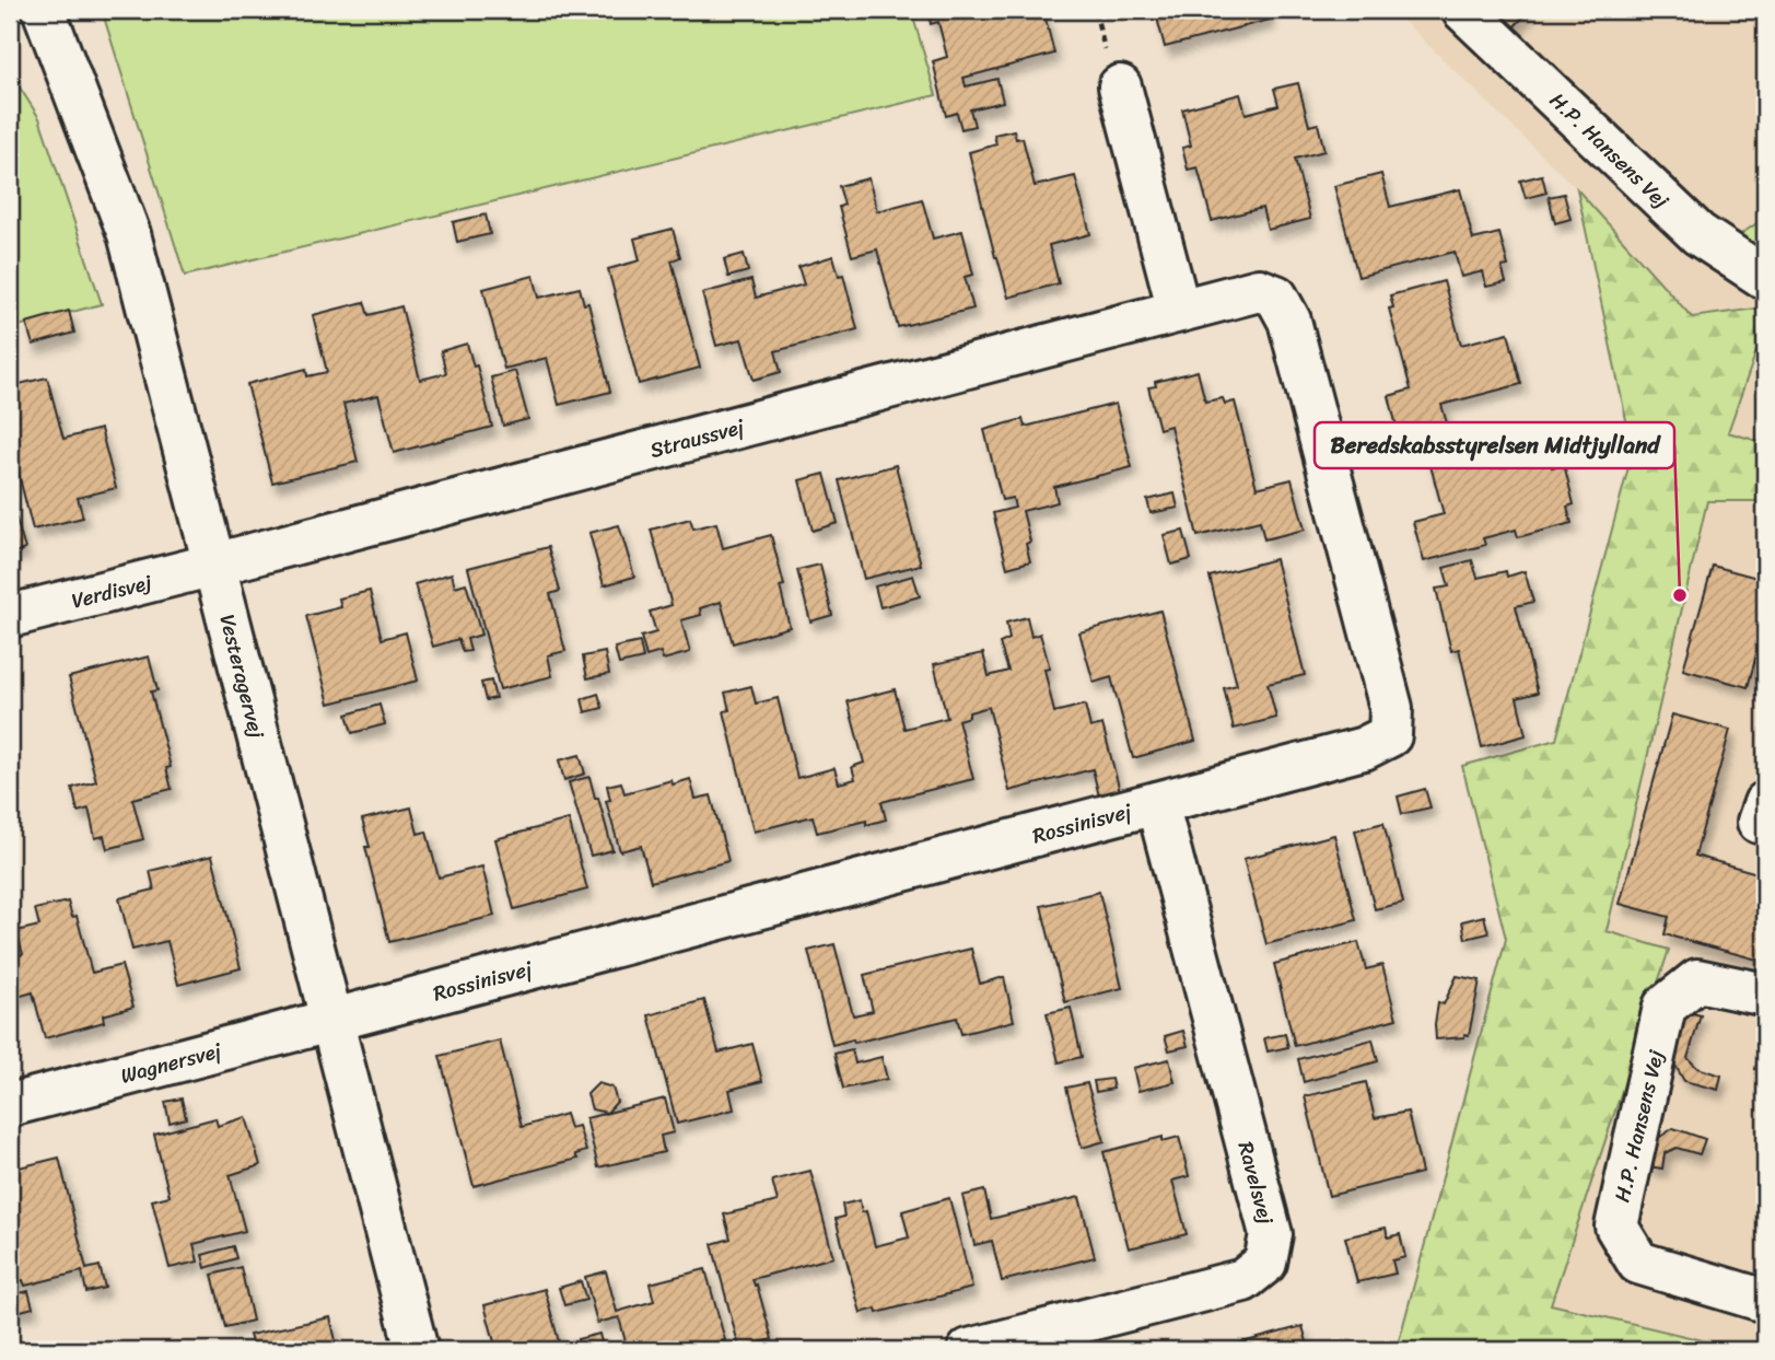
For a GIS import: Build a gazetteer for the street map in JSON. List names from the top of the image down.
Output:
{
  "streets": {
    "street": [
      "H.P. Hansens Vej",
      "Straussvej",
      "Verdisvej",
      "Vesteragervej",
      "Rossinisvej",
      "Wagnersvej",
      "Ravelsvej"
    ]
  },
  "crossings": [
    ["Straussvej", "Verdisvej"],
    ["Straussvej", "Vesteragervej"],
    ["Straussvej", "Rossinisvej"],
    ["Verdisvej", "Vesteragervej"],
    ["Vesteragervej", "Rossinisvej"],
    ["Vesteragervej", "Wagnersvej"],
    ["Rossinisvej", "Wagnersvej"],
    ["Rossinisvej", "Ravelsvej"]
  ],
  "places": ["Beredskabsstyrelsen Midtjylland"]
}
